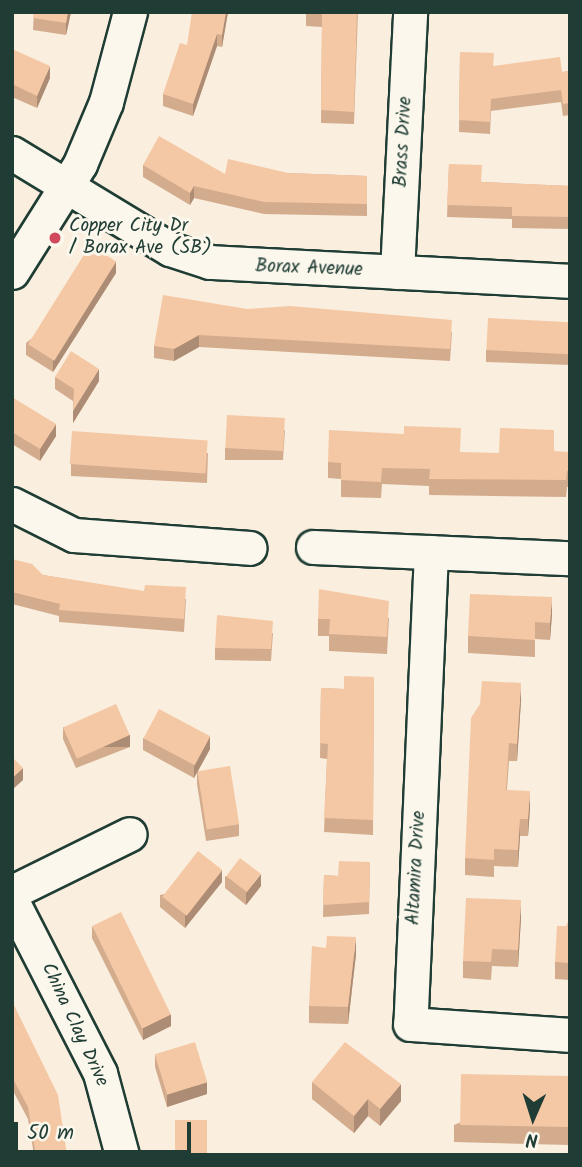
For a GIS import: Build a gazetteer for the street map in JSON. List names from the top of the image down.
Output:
{
  "streets": {
    "street": [
      "Brass Drive",
      "Borax Avenue",
      "Altamira Drive",
      "China Clay Drive"
    ]
  },
  "crossings": [
    ["Brass Drive", "Borax Avenue"]
  ],
  "places": ["Copper City Dr / Borax Ave (SB)"],
  "scale_bar": "50 m",
  "north": "bottom"
}
